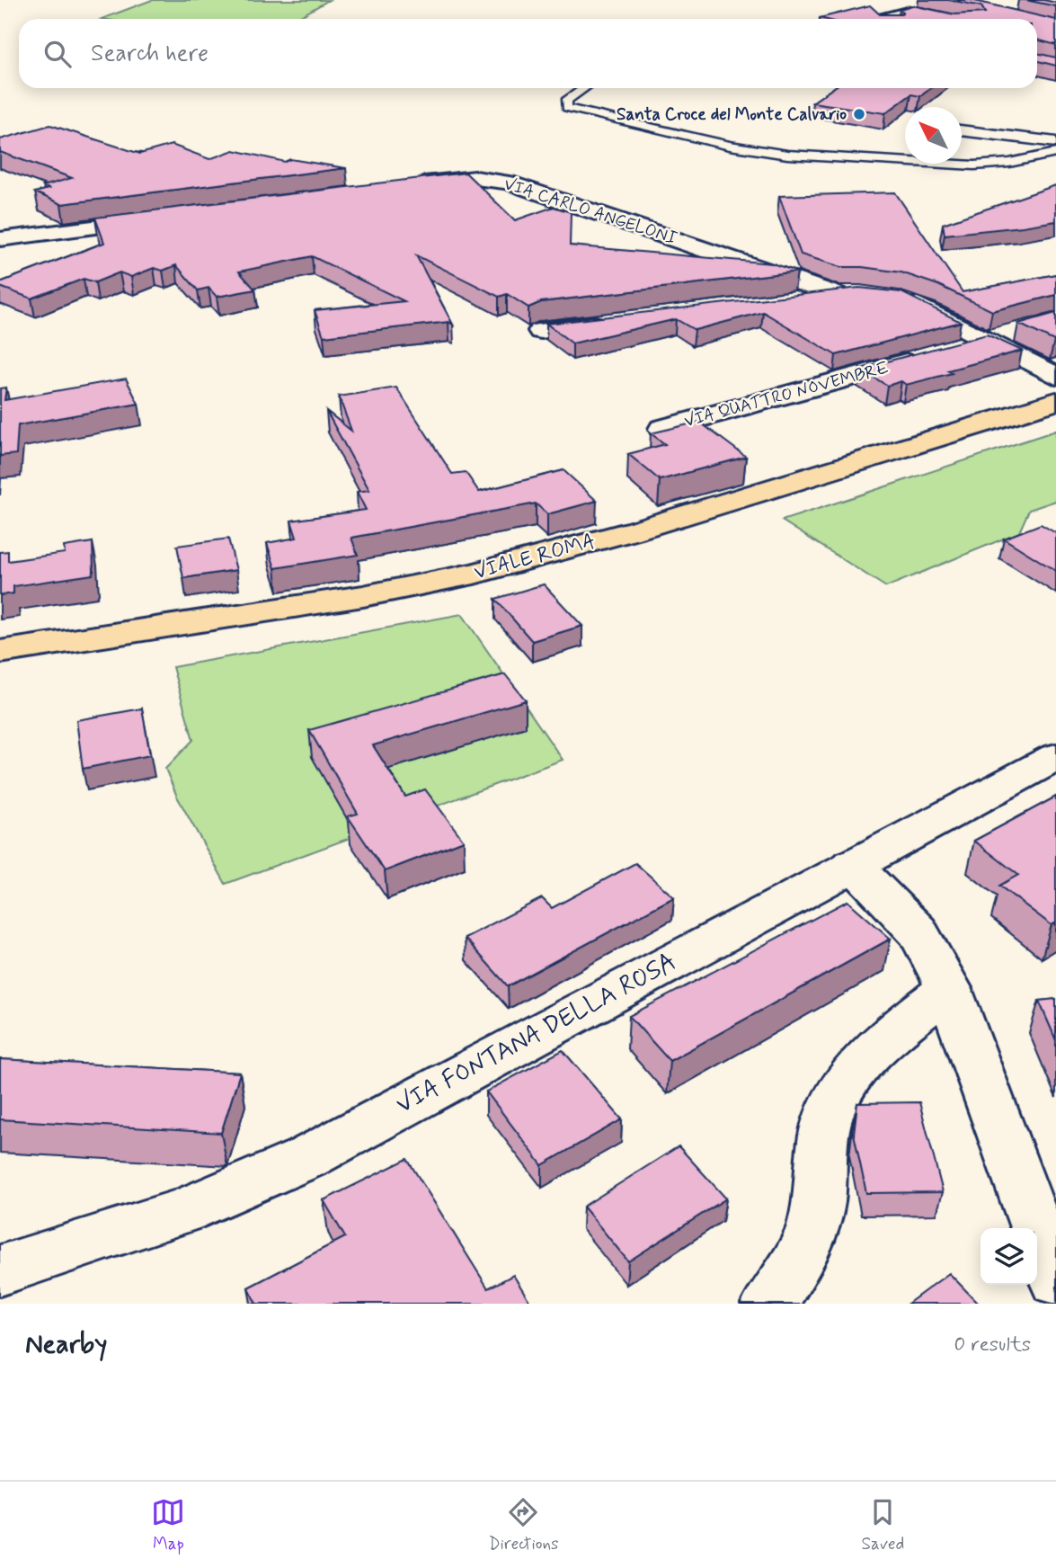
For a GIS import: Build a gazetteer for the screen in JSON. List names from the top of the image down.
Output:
{
  "streets": {
    "main road": ["VIALE ROMA"],
    "street": ["VIA CARLO ANGELONI", "VIA QUATTRO NOVEMBRE", "VIA FONTANA DELLA ROSA"]
  },
  "places": ["Santa Croce del Monte Calvario"],
  "north": "top left",
  "page": {
    "search": "Search here",
    "heading": ["Nearby", "0 results"],
    "nav": ["Map", "Directions", "Saved"]
  }
}
